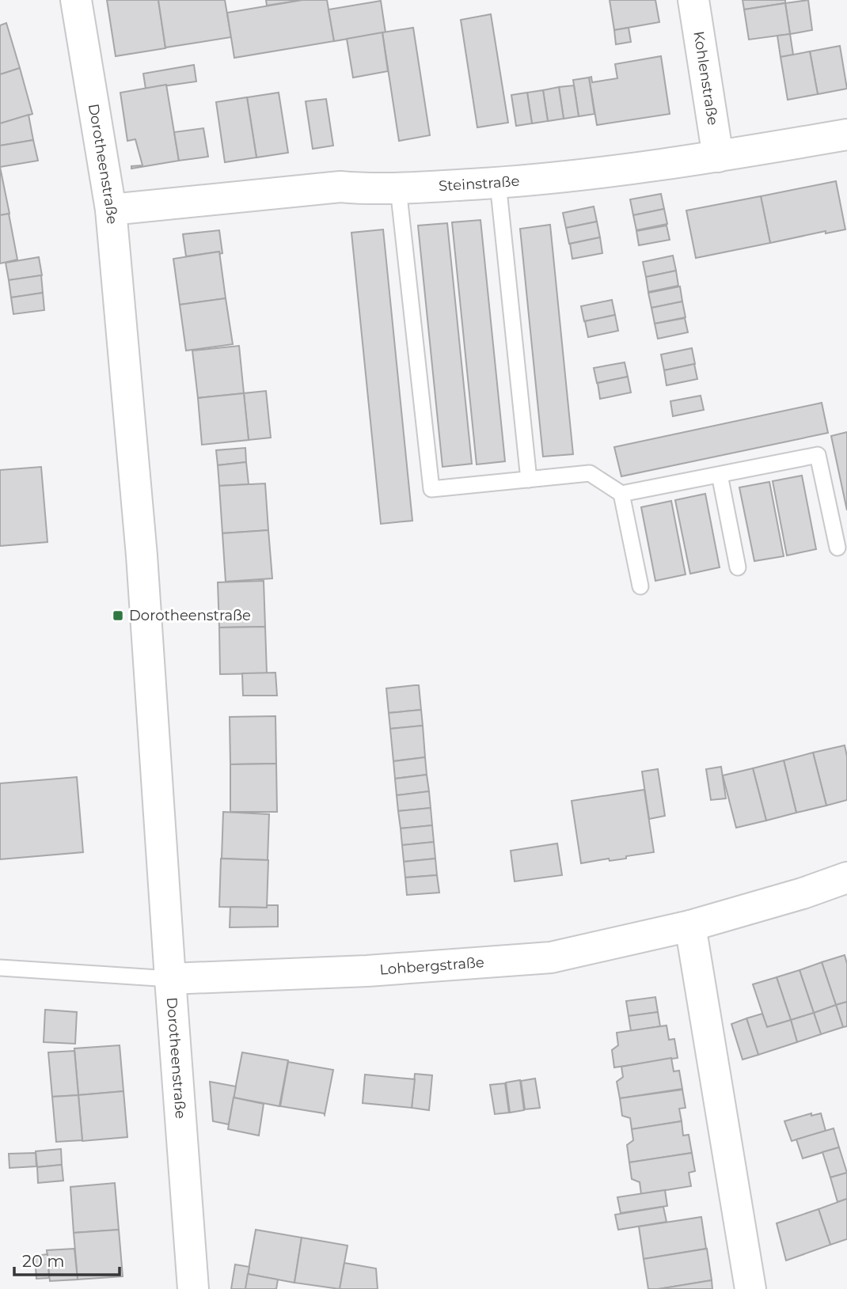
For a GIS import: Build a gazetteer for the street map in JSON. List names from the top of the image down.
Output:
{
  "streets": {
    "street": [
      "Kohlenstraße",
      "Dorotheenstraße",
      "Steinstraße",
      "Lohbergstraße"
    ]
  },
  "crossings": [
    ["Kohlenstraße", "Steinstraße"],
    ["Dorotheenstraße", "Steinstraße"],
    ["Dorotheenstraße", "Lohbergstraße"]
  ],
  "places": {
    "transit": ["Dorotheenstraße"]
  },
  "scale_bar": "20 m"
}
